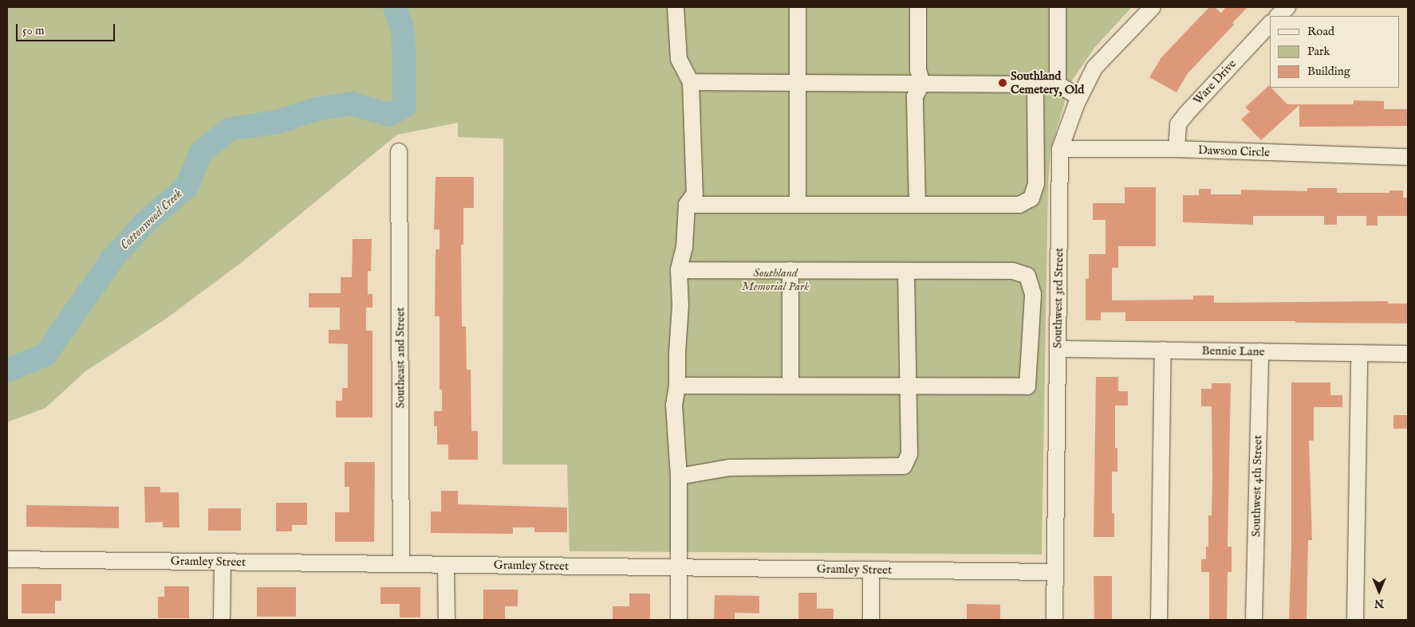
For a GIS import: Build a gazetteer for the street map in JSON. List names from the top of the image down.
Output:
{
  "streets": {
    "street": [
      "Ware Drive",
      "Dawson Circle",
      "Southwest 3rd Street",
      "Bennie Lane",
      "Southeast 2nd Street",
      "Southwest 4th Street",
      "Gramley Street"
    ]
  },
  "crossings": [
    ["Ware Drive", "Dawson Circle"],
    ["Dawson Circle", "Southwest 3rd Street"],
    ["Southwest 3rd Street", "Bennie Lane"],
    ["Southwest 3rd Street", "Gramley Street"],
    ["Bennie Lane", "Southwest 4th Street"],
    ["Southeast 2nd Street", "Gramley Street"]
  ],
  "water": ["Cottonwood Creek"],
  "parks": ["Southland Memorial Park"],
  "places": ["Southland Cemetery, Old"],
  "legend": ["Road", "Park", "Building"],
  "scale_bar": "50 m",
  "north": "bottom"
}
